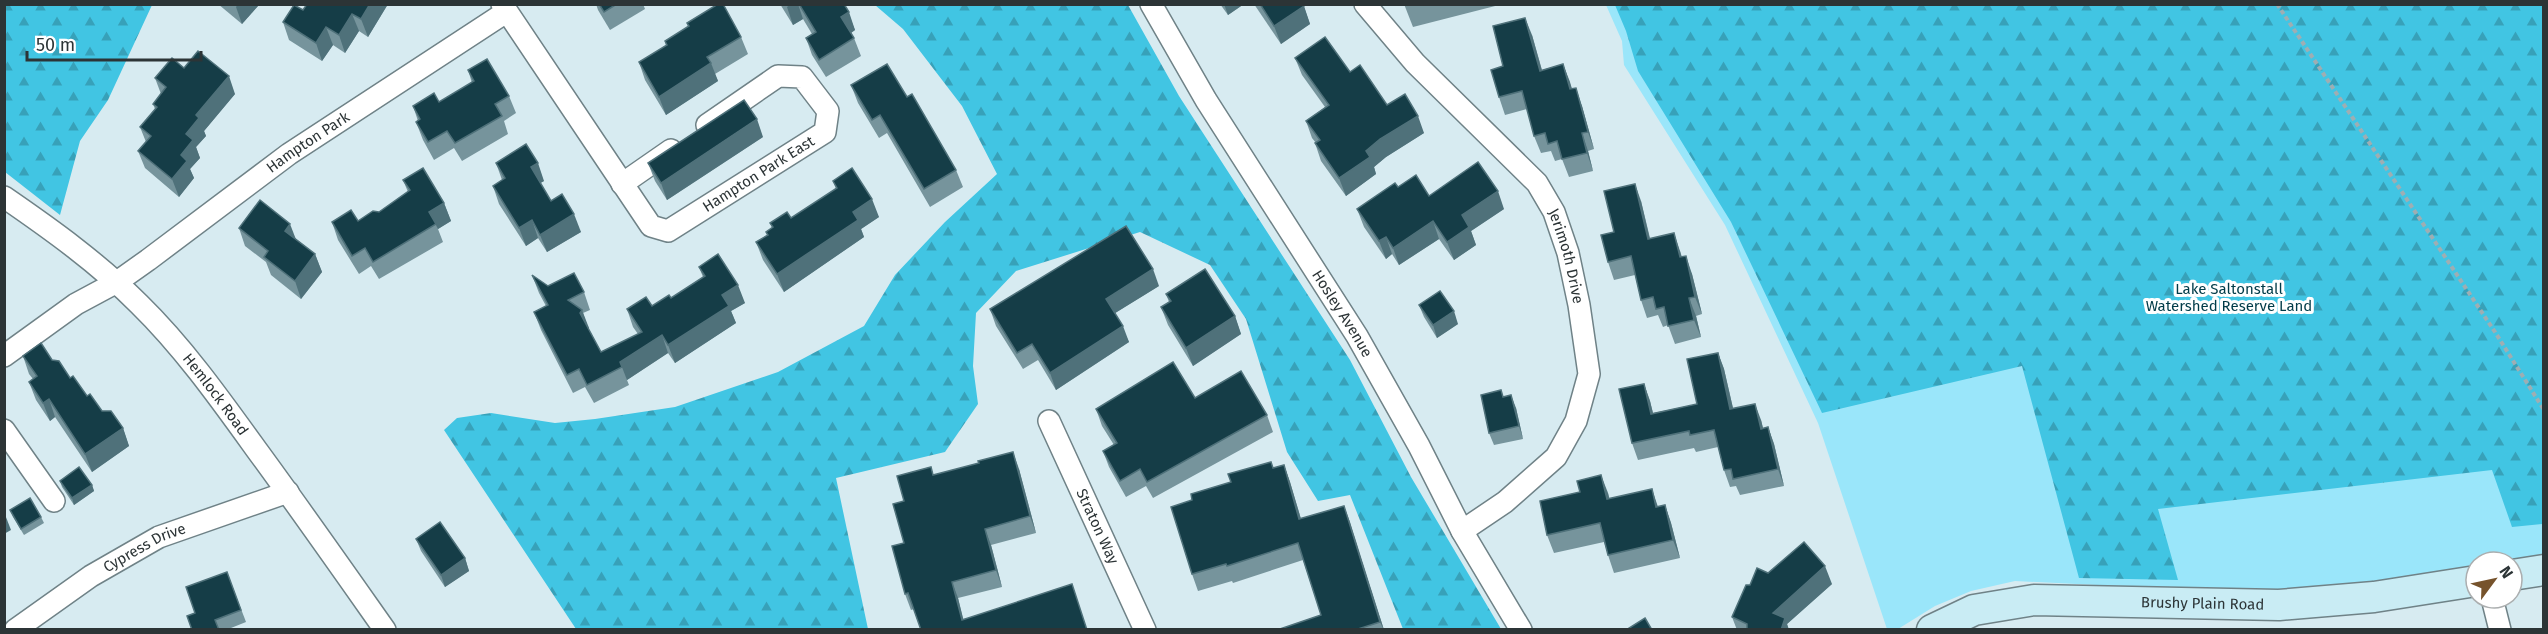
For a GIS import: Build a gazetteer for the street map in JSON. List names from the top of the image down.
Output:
{
  "streets": {
    "main road": ["Brushy Plain Road"],
    "street": [
      "Hampton Park",
      "Hampton Park East",
      "Jerimoth Drive",
      "Hosley Avenue",
      "Hemlock Road",
      "Straton Way",
      "Cypress Drive"
    ]
  },
  "crossings": [
    ["Hampton Park", "Hampton Park East"],
    ["Hampton Park", "Hemlock Road"],
    ["Jerimoth Drive", "Hosley Avenue"],
    ["Hemlock Road", "Cypress Drive"]
  ],
  "parks": ["Lake Saltonstall Watershed Reserve Land"],
  "scale_bar": "50 m",
  "north": "top right"
}
